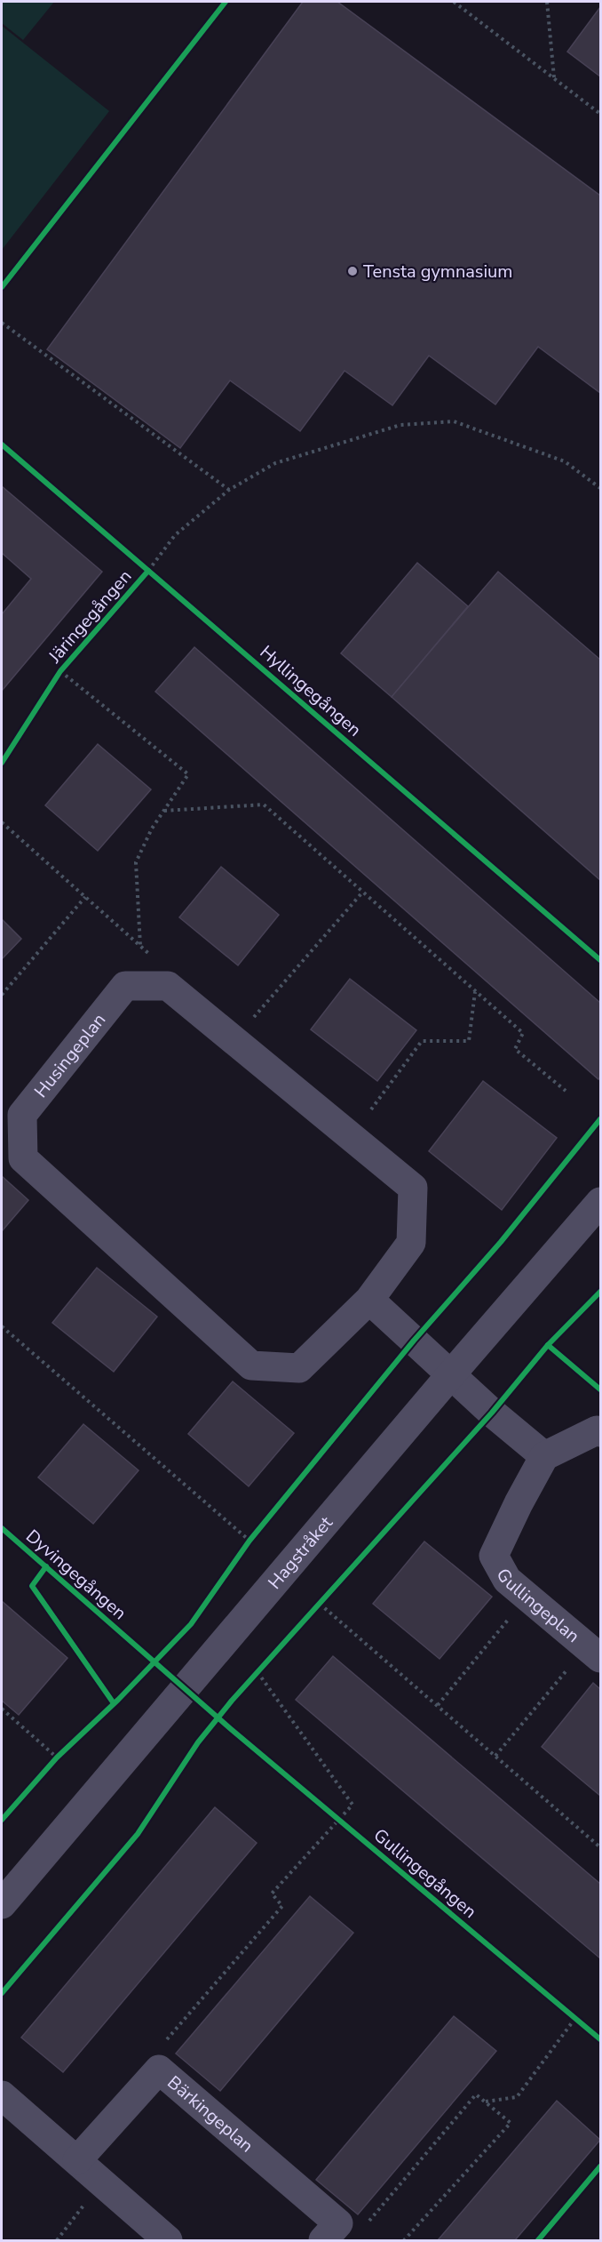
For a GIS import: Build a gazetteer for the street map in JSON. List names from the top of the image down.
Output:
{
  "streets": {
    "street": [
      "Husingeplan",
      "Hagstråket",
      "Gullingeplan",
      "Bärkingeplan"
    ],
    "cycle path": ["Järingegången", "Hyllingegången", "Dyvingegången"]
  },
  "places": ["Tensta gymnasium"]
}
